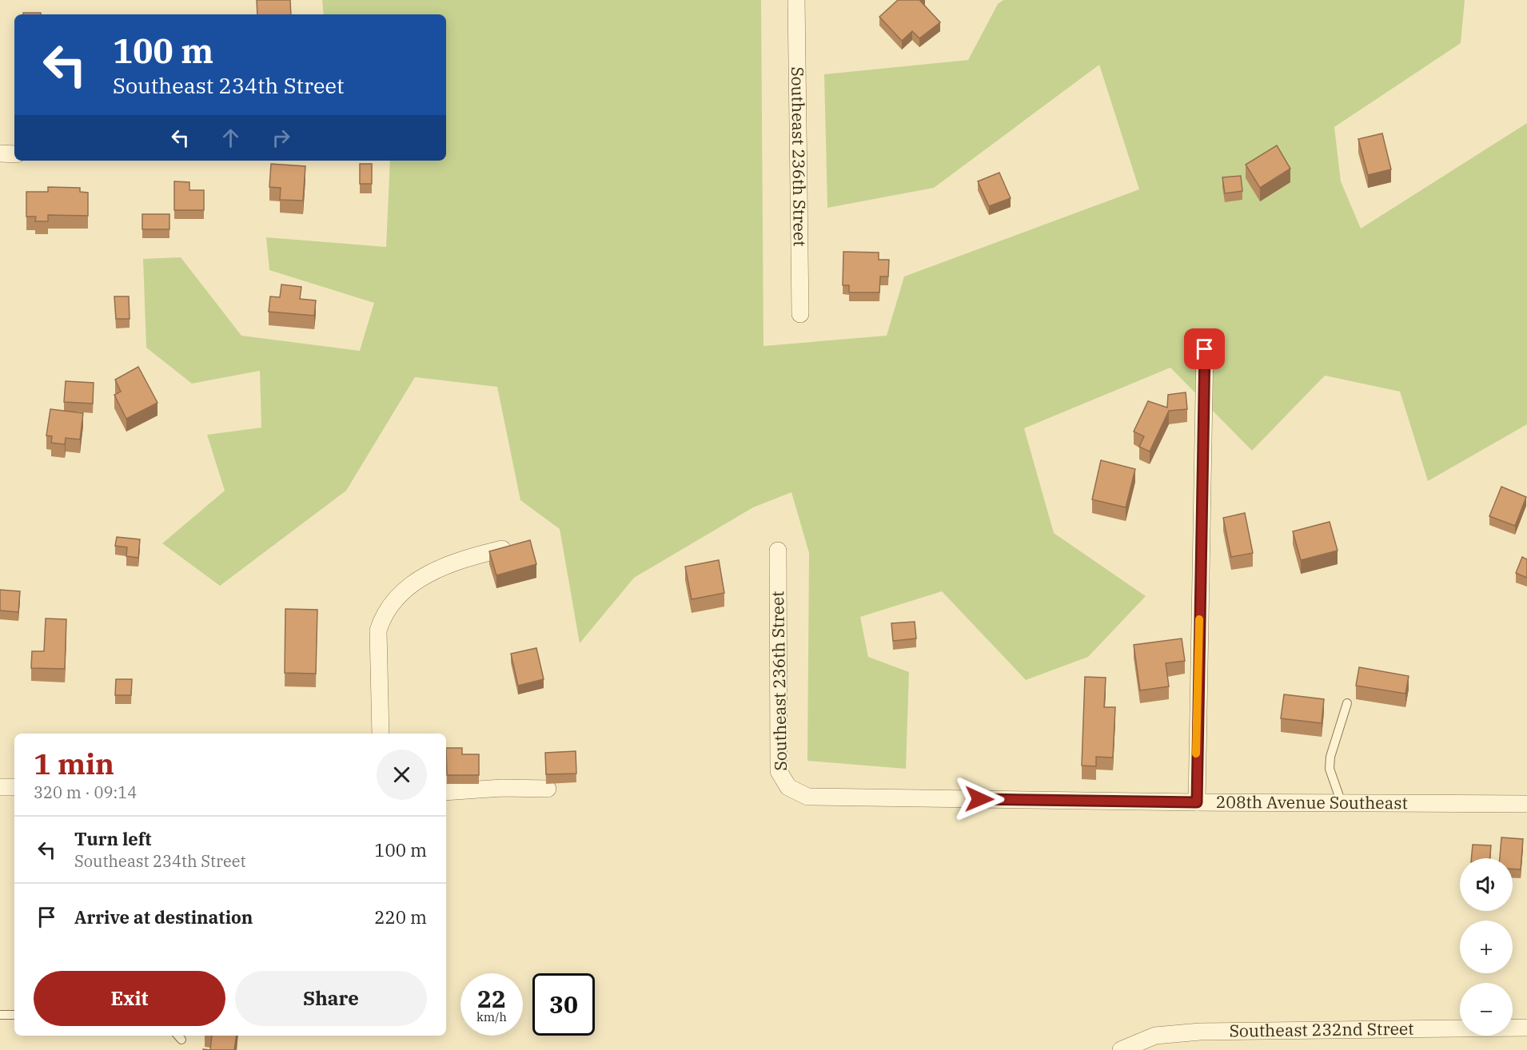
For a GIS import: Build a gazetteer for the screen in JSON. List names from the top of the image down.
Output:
{
  "streets": {
    "street": ["Southeast 236th Street", "208th Avenue Southeast", "Southeast 232nd Street"]
  },
  "crossings": [
    ["Southeast 236th Street", "208th Avenue Southeast"]
  ],
  "page": {
    "turn": ["100 m", "Southeast 234th Street"],
    "heading": ["1 min", "320 m · 09:14"],
    "list": [
      {
        "name": "Turn left",
        "note": "Southeast 234th Street",
        "value": "100 m"
      },
      {
        "name": "Arrive at destination",
        "value": "220 m"
      }
    ],
    "map_buttons": ["+", "−"],
    "buttons": ["Exit", "Share"],
    "speed": "22 km/h",
    "limit": "30"
  }
}
